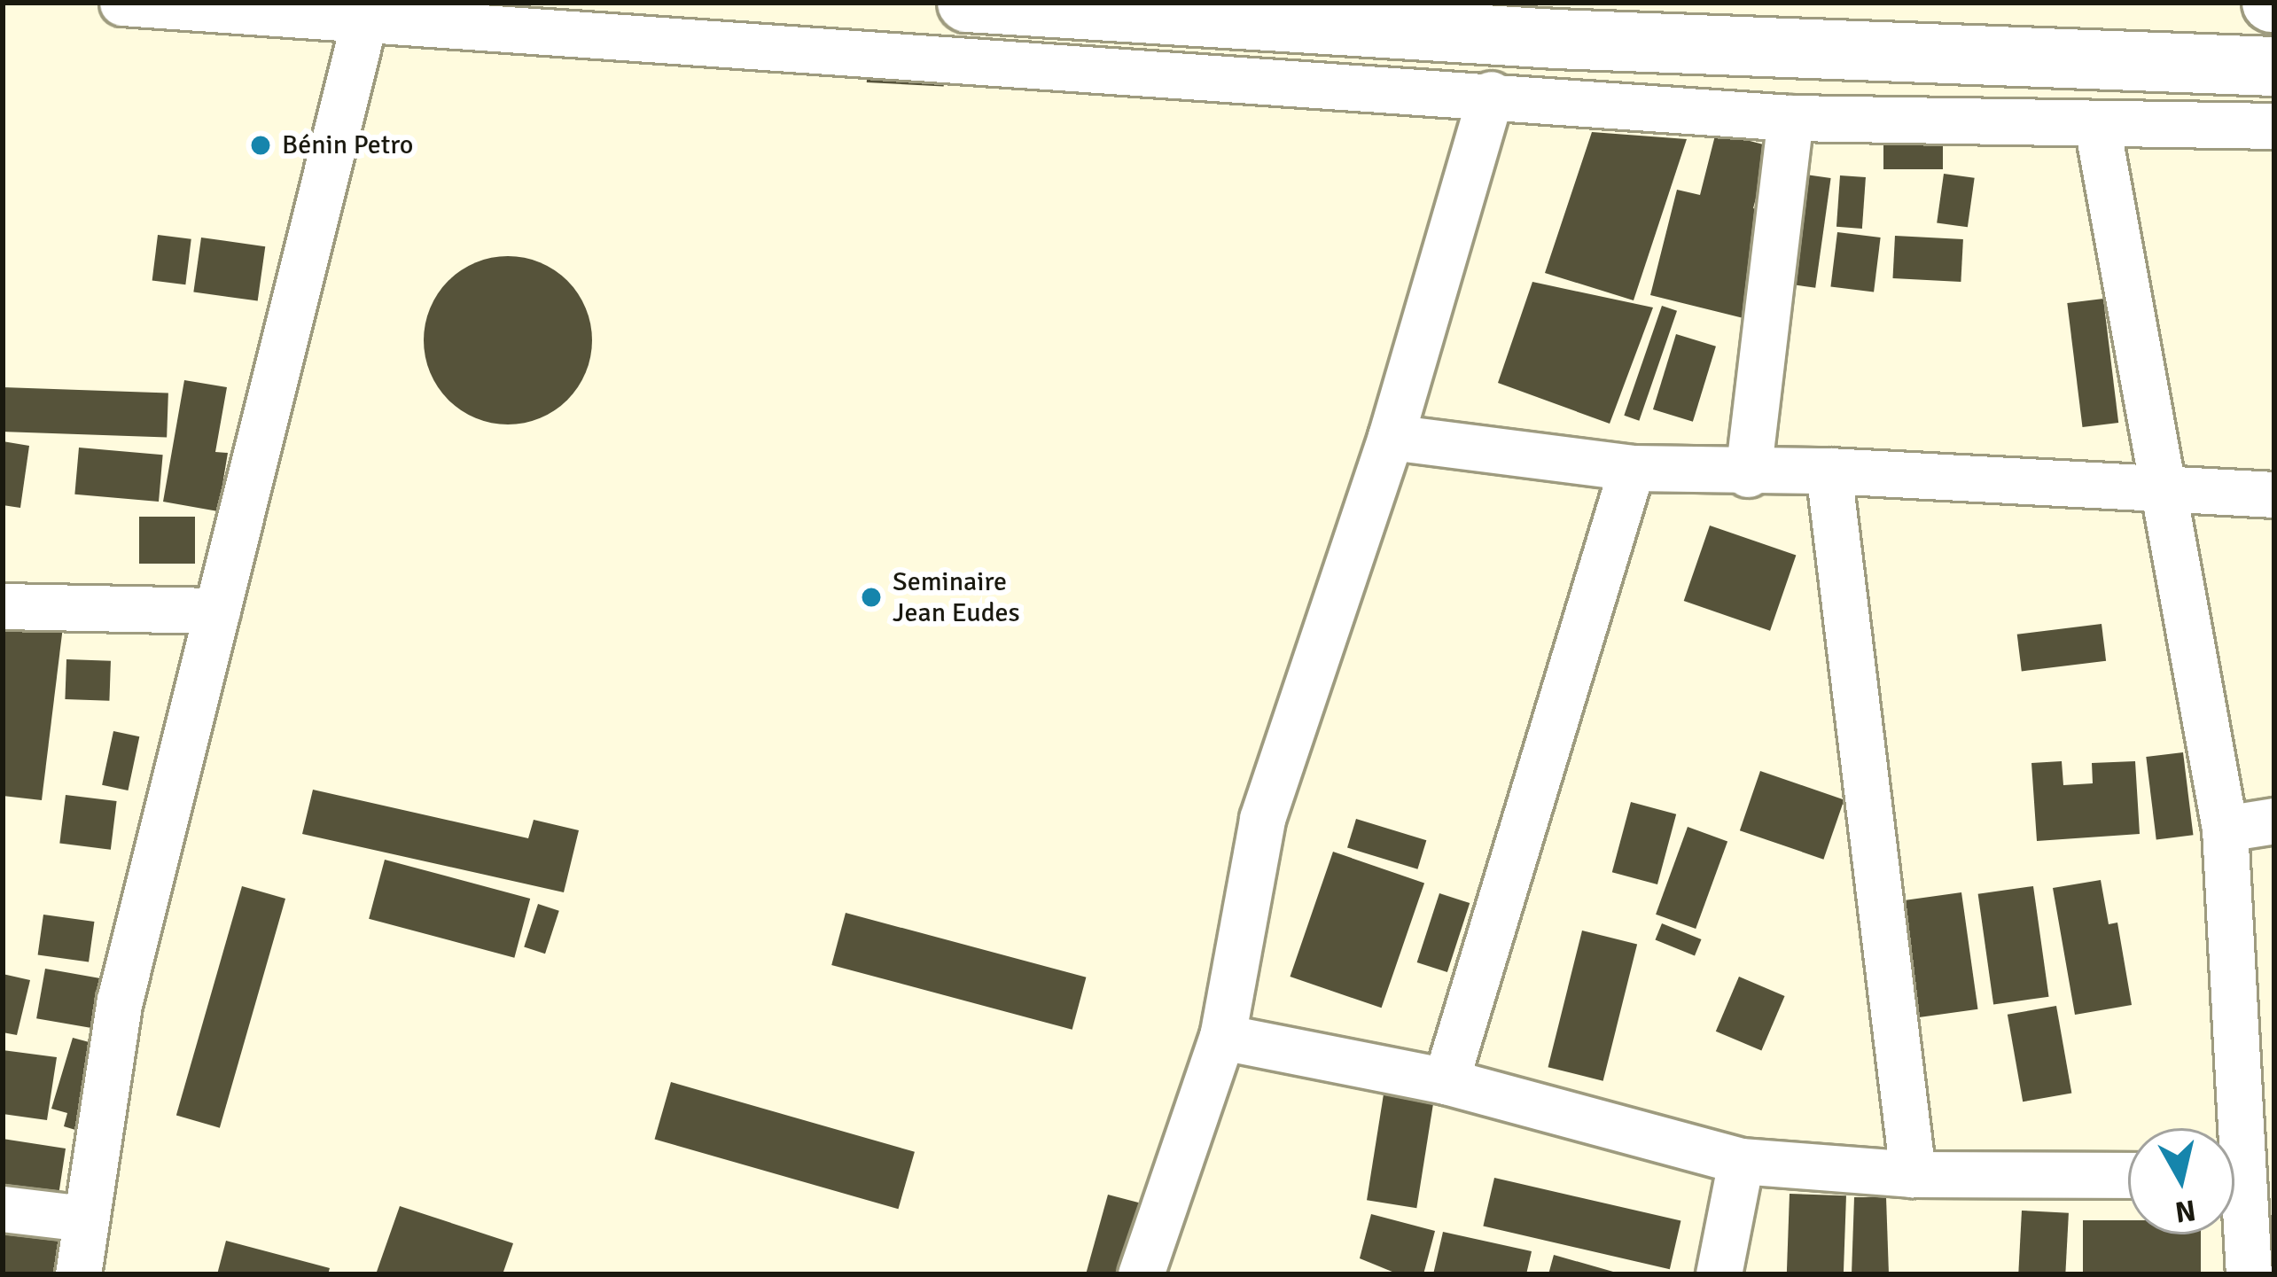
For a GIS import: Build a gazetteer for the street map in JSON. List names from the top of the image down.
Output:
{
  "places": ["Bénin Petro", "Seminaire Jean Eudes"],
  "north": "bottom"
}
